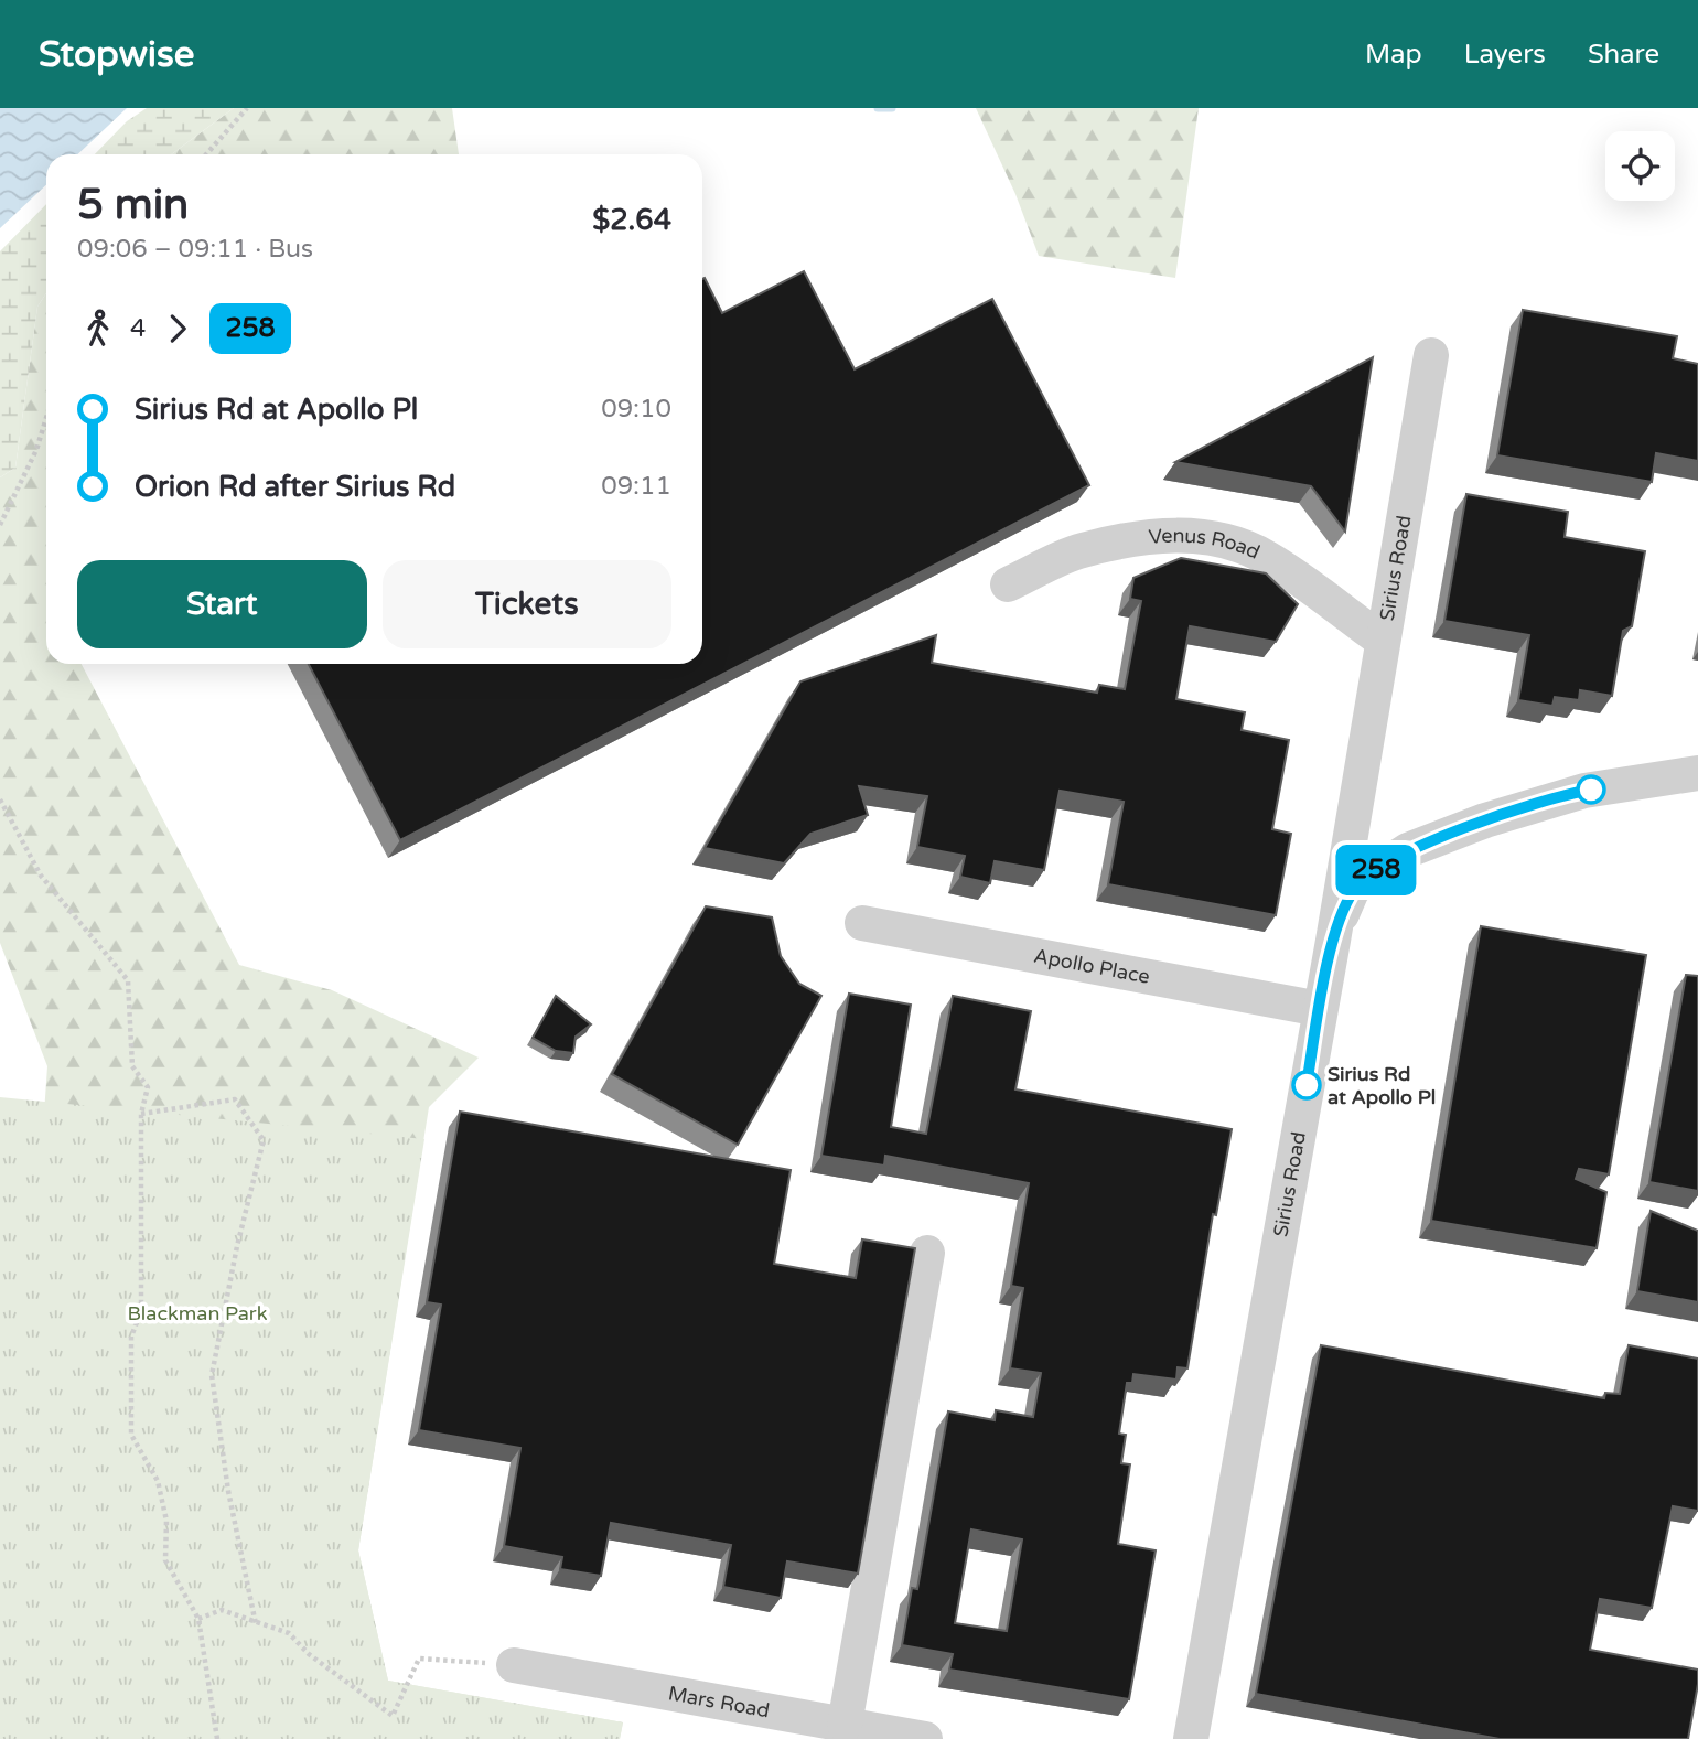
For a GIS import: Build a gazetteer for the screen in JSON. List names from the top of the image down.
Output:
{
  "streets": {
    "street": [
      "Venus Road",
      "Sirius Road",
      "Apollo Place",
      "Mars Road"
    ]
  },
  "crossings": [
    ["Venus Road", "Sirius Road"],
    ["Sirius Road", "Apollo Place"]
  ],
  "parks": ["Blackman Park"],
  "places": ["Sirius Rd at Apollo Pl"],
  "lines": ["bus line 258"],
  "page": {
    "header": "Stopwise",
    "nav": ["Map", "Layers", "Share"],
    "on_map": "258",
    "heading": ["5 min", "09:06 – 09:11 · Bus", "$2.64"],
    "legs": ["4", "258"],
    "list": [
      {
        "name": "Sirius Rd at Apollo Pl",
        "value": "09:10"
      },
      {
        "name": "Orion Rd after Sirius Rd",
        "value": "09:11"
      }
    ],
    "buttons": ["Start", "Tickets"]
  }
}
